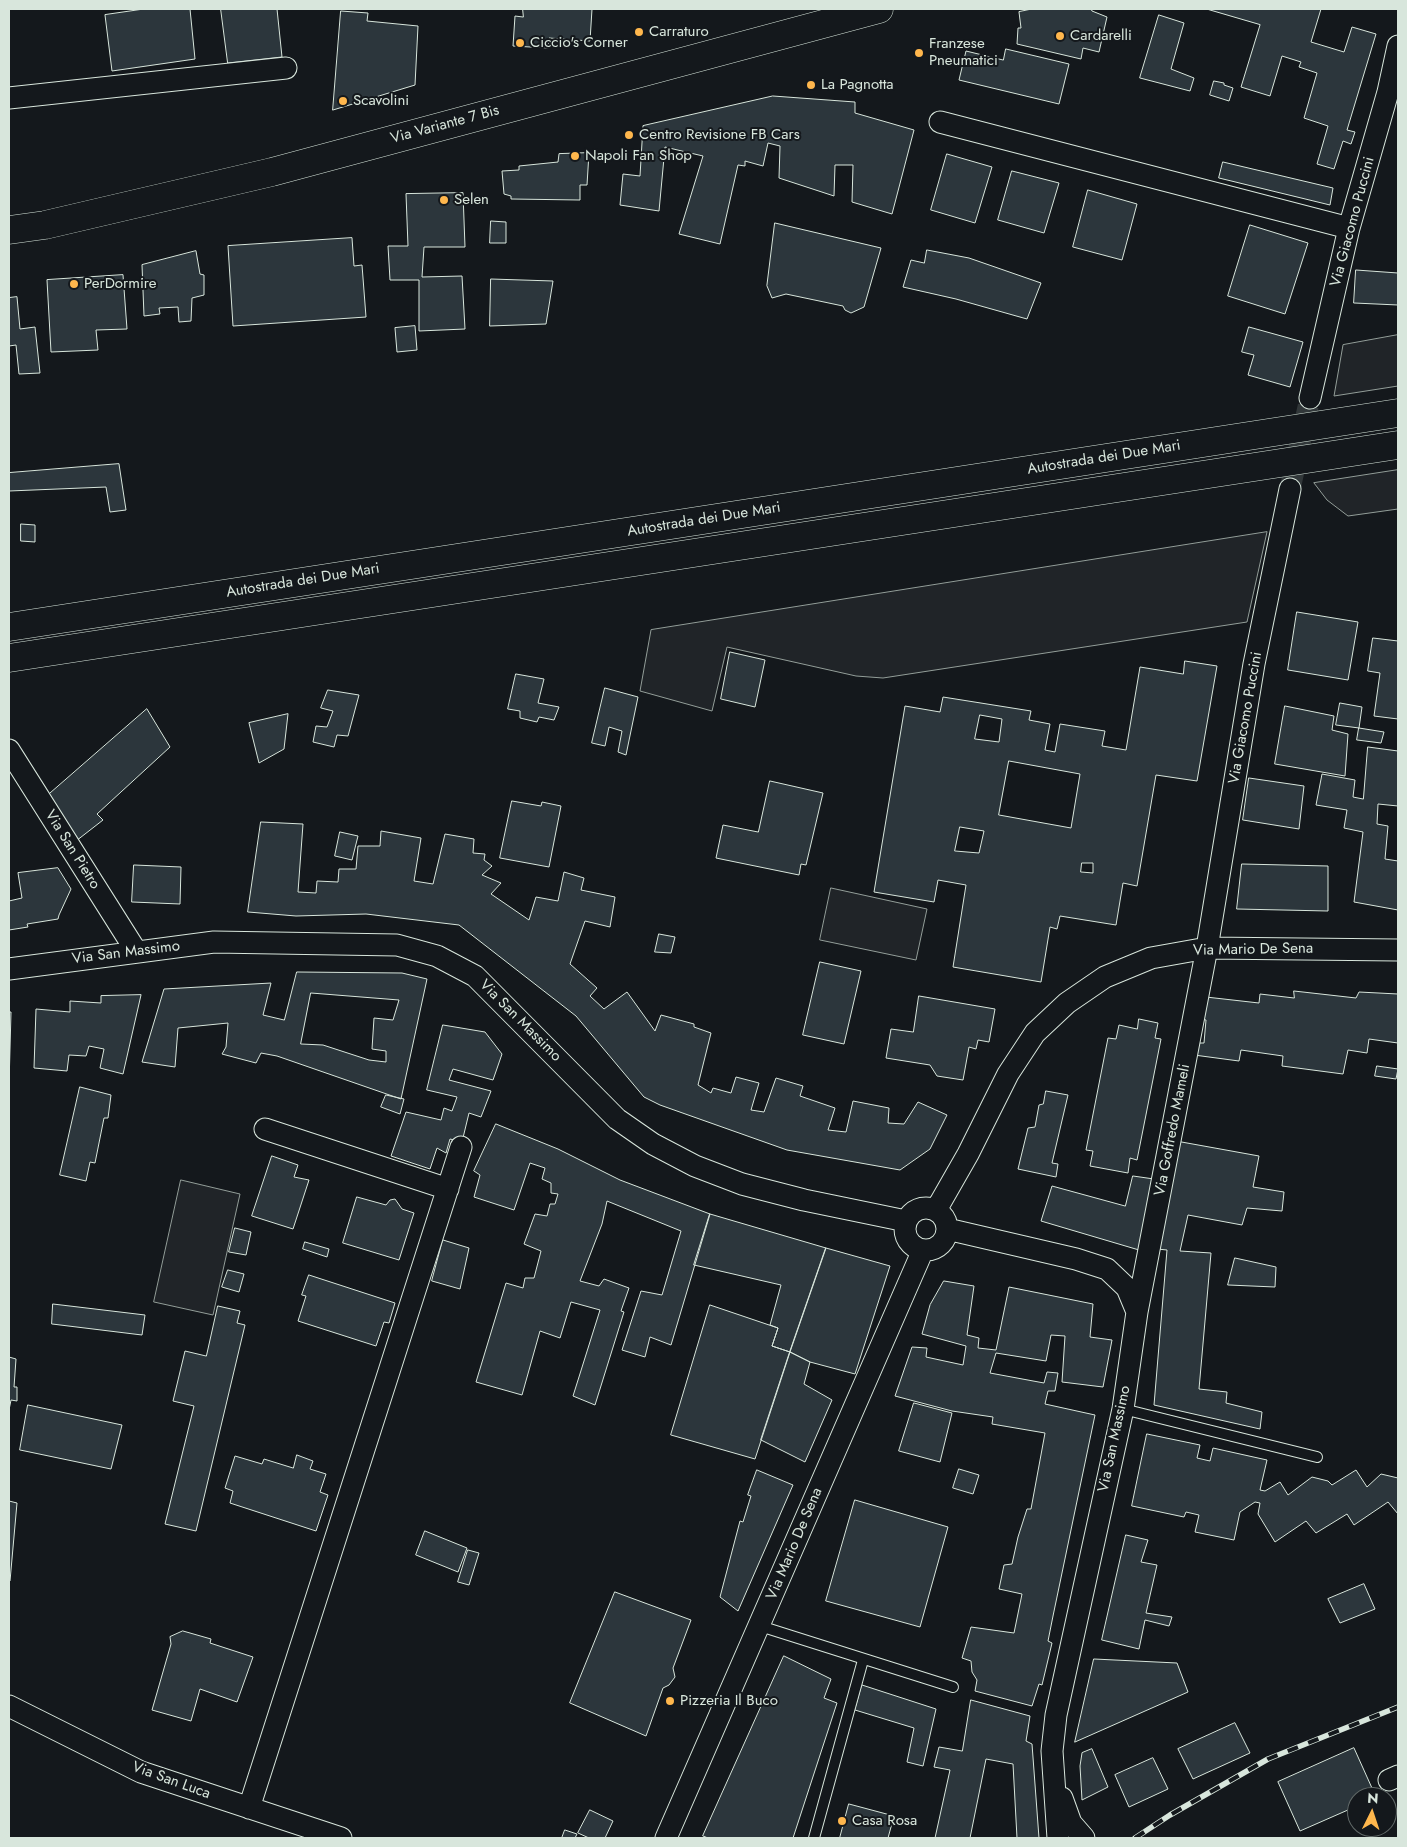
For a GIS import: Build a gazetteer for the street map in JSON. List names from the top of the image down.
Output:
{
  "streets": {
    "main road": ["Via Variante 7 Bis", "Autostrada dei Due Mari"],
    "street": [
      "Via Giacomo Puccini",
      "Via San Pietro",
      "Via Mario De Sena",
      "Via San Massimo",
      "Via Goffredo Mameli",
      "Via San Luca"
    ]
  },
  "crossings": [
    ["Via Giacomo Puccini", "Via Mario De Sena"],
    ["Via Giacomo Puccini", "Via Goffredo Mameli"],
    ["Via San Pietro", "Via San Massimo"],
    ["Via Mario De Sena", "Via San Massimo"],
    ["Via Mario De Sena", "Via Goffredo Mameli"],
    ["Via San Massimo", "Via Goffredo Mameli"]
  ],
  "places": [
    "Carraturo",
    "Cardarelli",
    "Ciccio's Corner",
    "Franzese Pneumatici",
    "La Pagnotta",
    "Scavolini",
    "Centro Revisione FB Cars",
    "Napoli Fan Shop",
    "Selen",
    "PerDormire",
    "Pizzeria Il Buco",
    "Casa Rosa"
  ],
  "north": "top"
}
